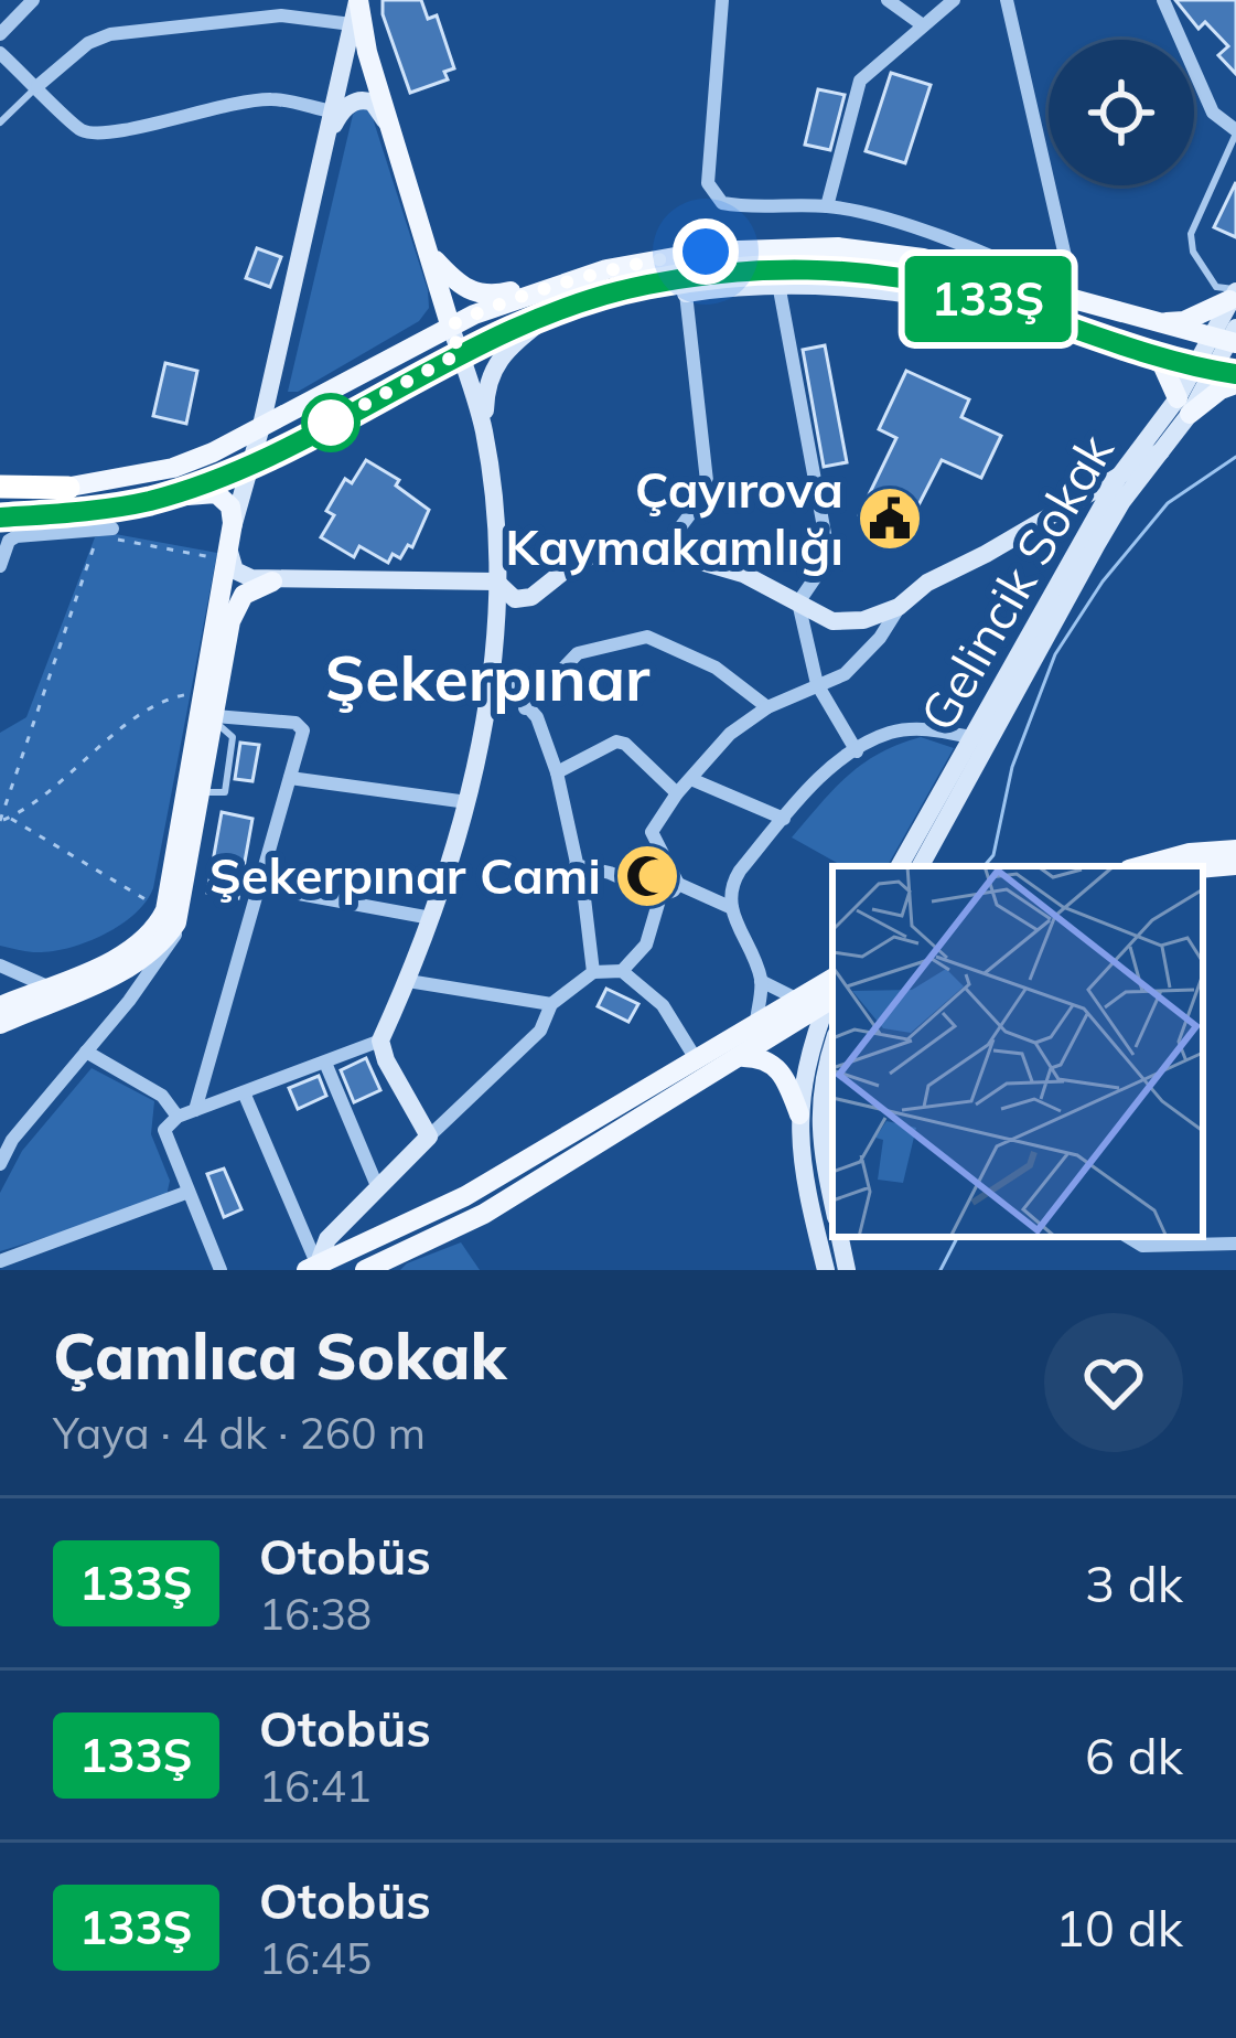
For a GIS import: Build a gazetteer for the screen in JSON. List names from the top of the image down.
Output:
{
  "streets": {
    "street": ["Gelincik Sokak"]
  },
  "districts": ["Şekerpınar"],
  "places": {
    "public building": ["Çayırova Kaymakamlığı"],
    "mosque": ["Şekerpınar Cami"]
  },
  "lines": ["bus line 133Ş"],
  "page": {
    "on_map": "133Ş",
    "heading": ["Çamlıca Sokak", "Yaya · 4 dk · 260 m"],
    "list": [
      {
        "mark": "133Ş",
        "name": "Otobüs",
        "note": "16:38",
        "value": "3 dk"
      },
      {
        "mark": "133Ş",
        "name": "Otobüs",
        "note": "16:41",
        "value": "6 dk"
      },
      {
        "mark": "133Ş",
        "name": "Otobüs",
        "note": "16:45",
        "value": "10 dk"
      }
    ]
  }
}
